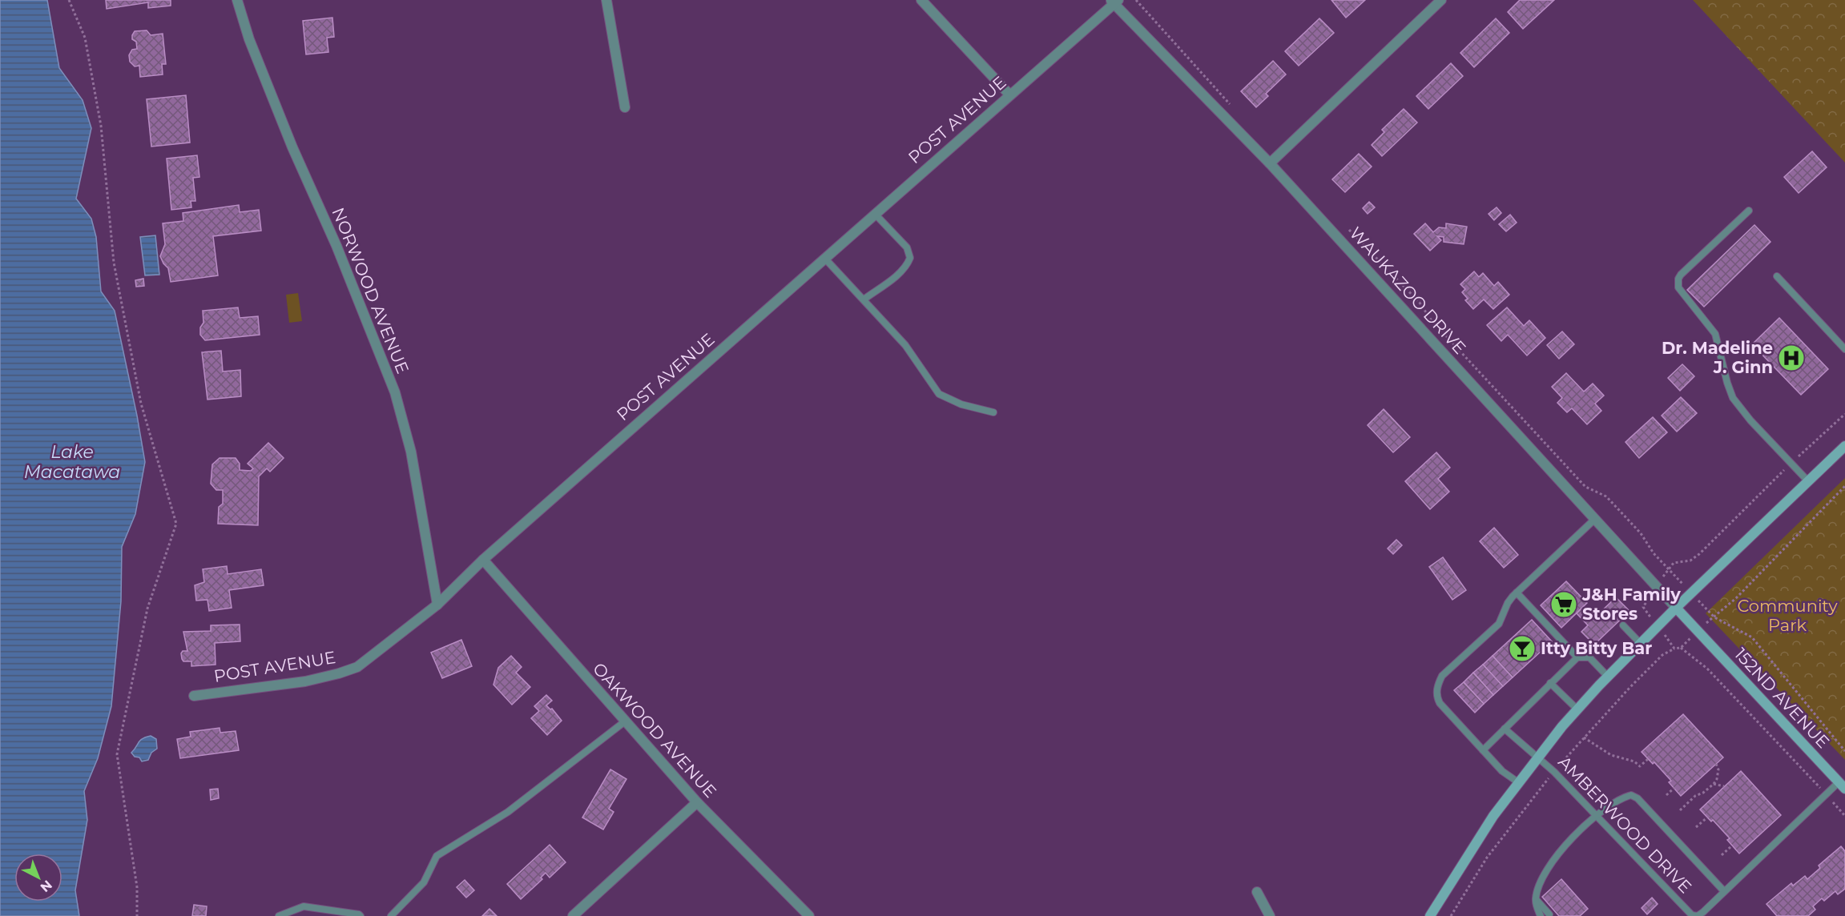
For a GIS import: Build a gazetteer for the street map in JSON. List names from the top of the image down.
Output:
{
  "streets": {
    "street": [
      "POST AVENUE",
      "NORWOOD AVENUE",
      "WAUKAZOO DRIVE",
      "152ND AVENUE",
      "OAKWOOD AVENUE"
    ],
    "lane": ["AMBERWOOD DRIVE"]
  },
  "crossings": [
    ["POST AVENUE", "NORWOOD AVENUE"],
    ["POST AVENUE", "WAUKAZOO DRIVE"],
    ["POST AVENUE", "OAKWOOD AVENUE"],
    ["WAUKAZOO DRIVE", "152ND AVENUE"],
    ["152ND AVENUE", "AMBERWOOD DRIVE"]
  ],
  "water": ["Lake Macatawa"],
  "parks": ["Community Park"],
  "places": {
    "hospital": ["Dr. Madeline J. Ginn"],
    "supermarket": ["J&H Family Stores"],
    "bar": ["Itty Bitty Bar"]
  },
  "north": "bottom right"
}
